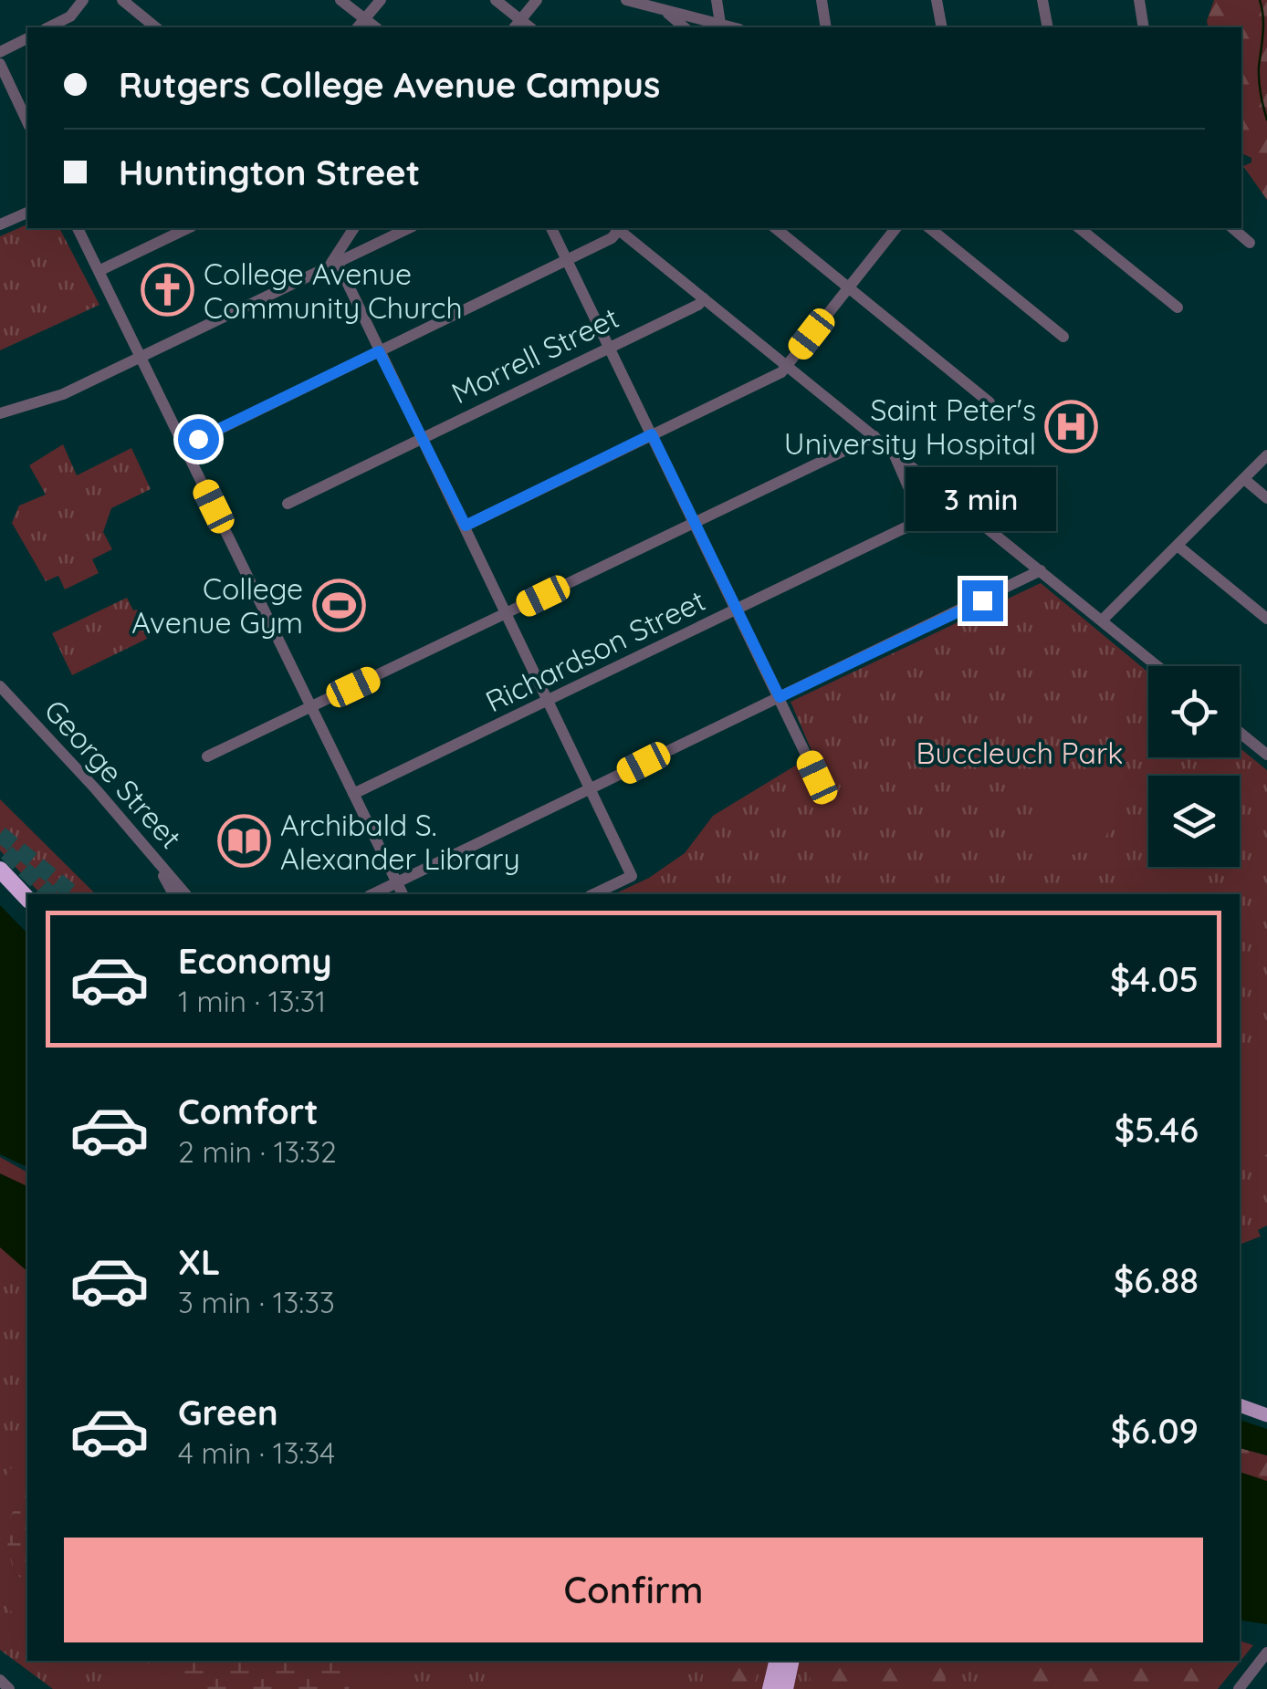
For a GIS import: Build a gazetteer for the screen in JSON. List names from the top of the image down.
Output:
{
  "streets": {
    "street": ["Morrell Street", "Richardson Street", "George Street"]
  },
  "parks": ["Buccleuch Park"],
  "places": {
    "church": ["College Avenue Community Church"],
    "hospital": ["Saint Peter's University Hospital"],
    "sports": ["College Avenue Gym"],
    "library": ["Archibald S. Alexander Library"]
  },
  "page": {
    "banner": ["Rutgers College Avenue Campus", "Huntington Street"],
    "bubble": "3 min",
    "list": [
      {
        "name": "Economy",
        "note": "1 min · 13:31",
        "value": "$4.05"
      },
      {
        "name": "Comfort",
        "note": "2 min · 13:32",
        "value": "$5.46"
      },
      {
        "name": "XL",
        "note": "3 min · 13:33",
        "value": "$6.88"
      },
      {
        "name": "Green",
        "note": "4 min · 13:34",
        "value": "$6.09"
      }
    ],
    "buttons": "Confirm"
  }
}
